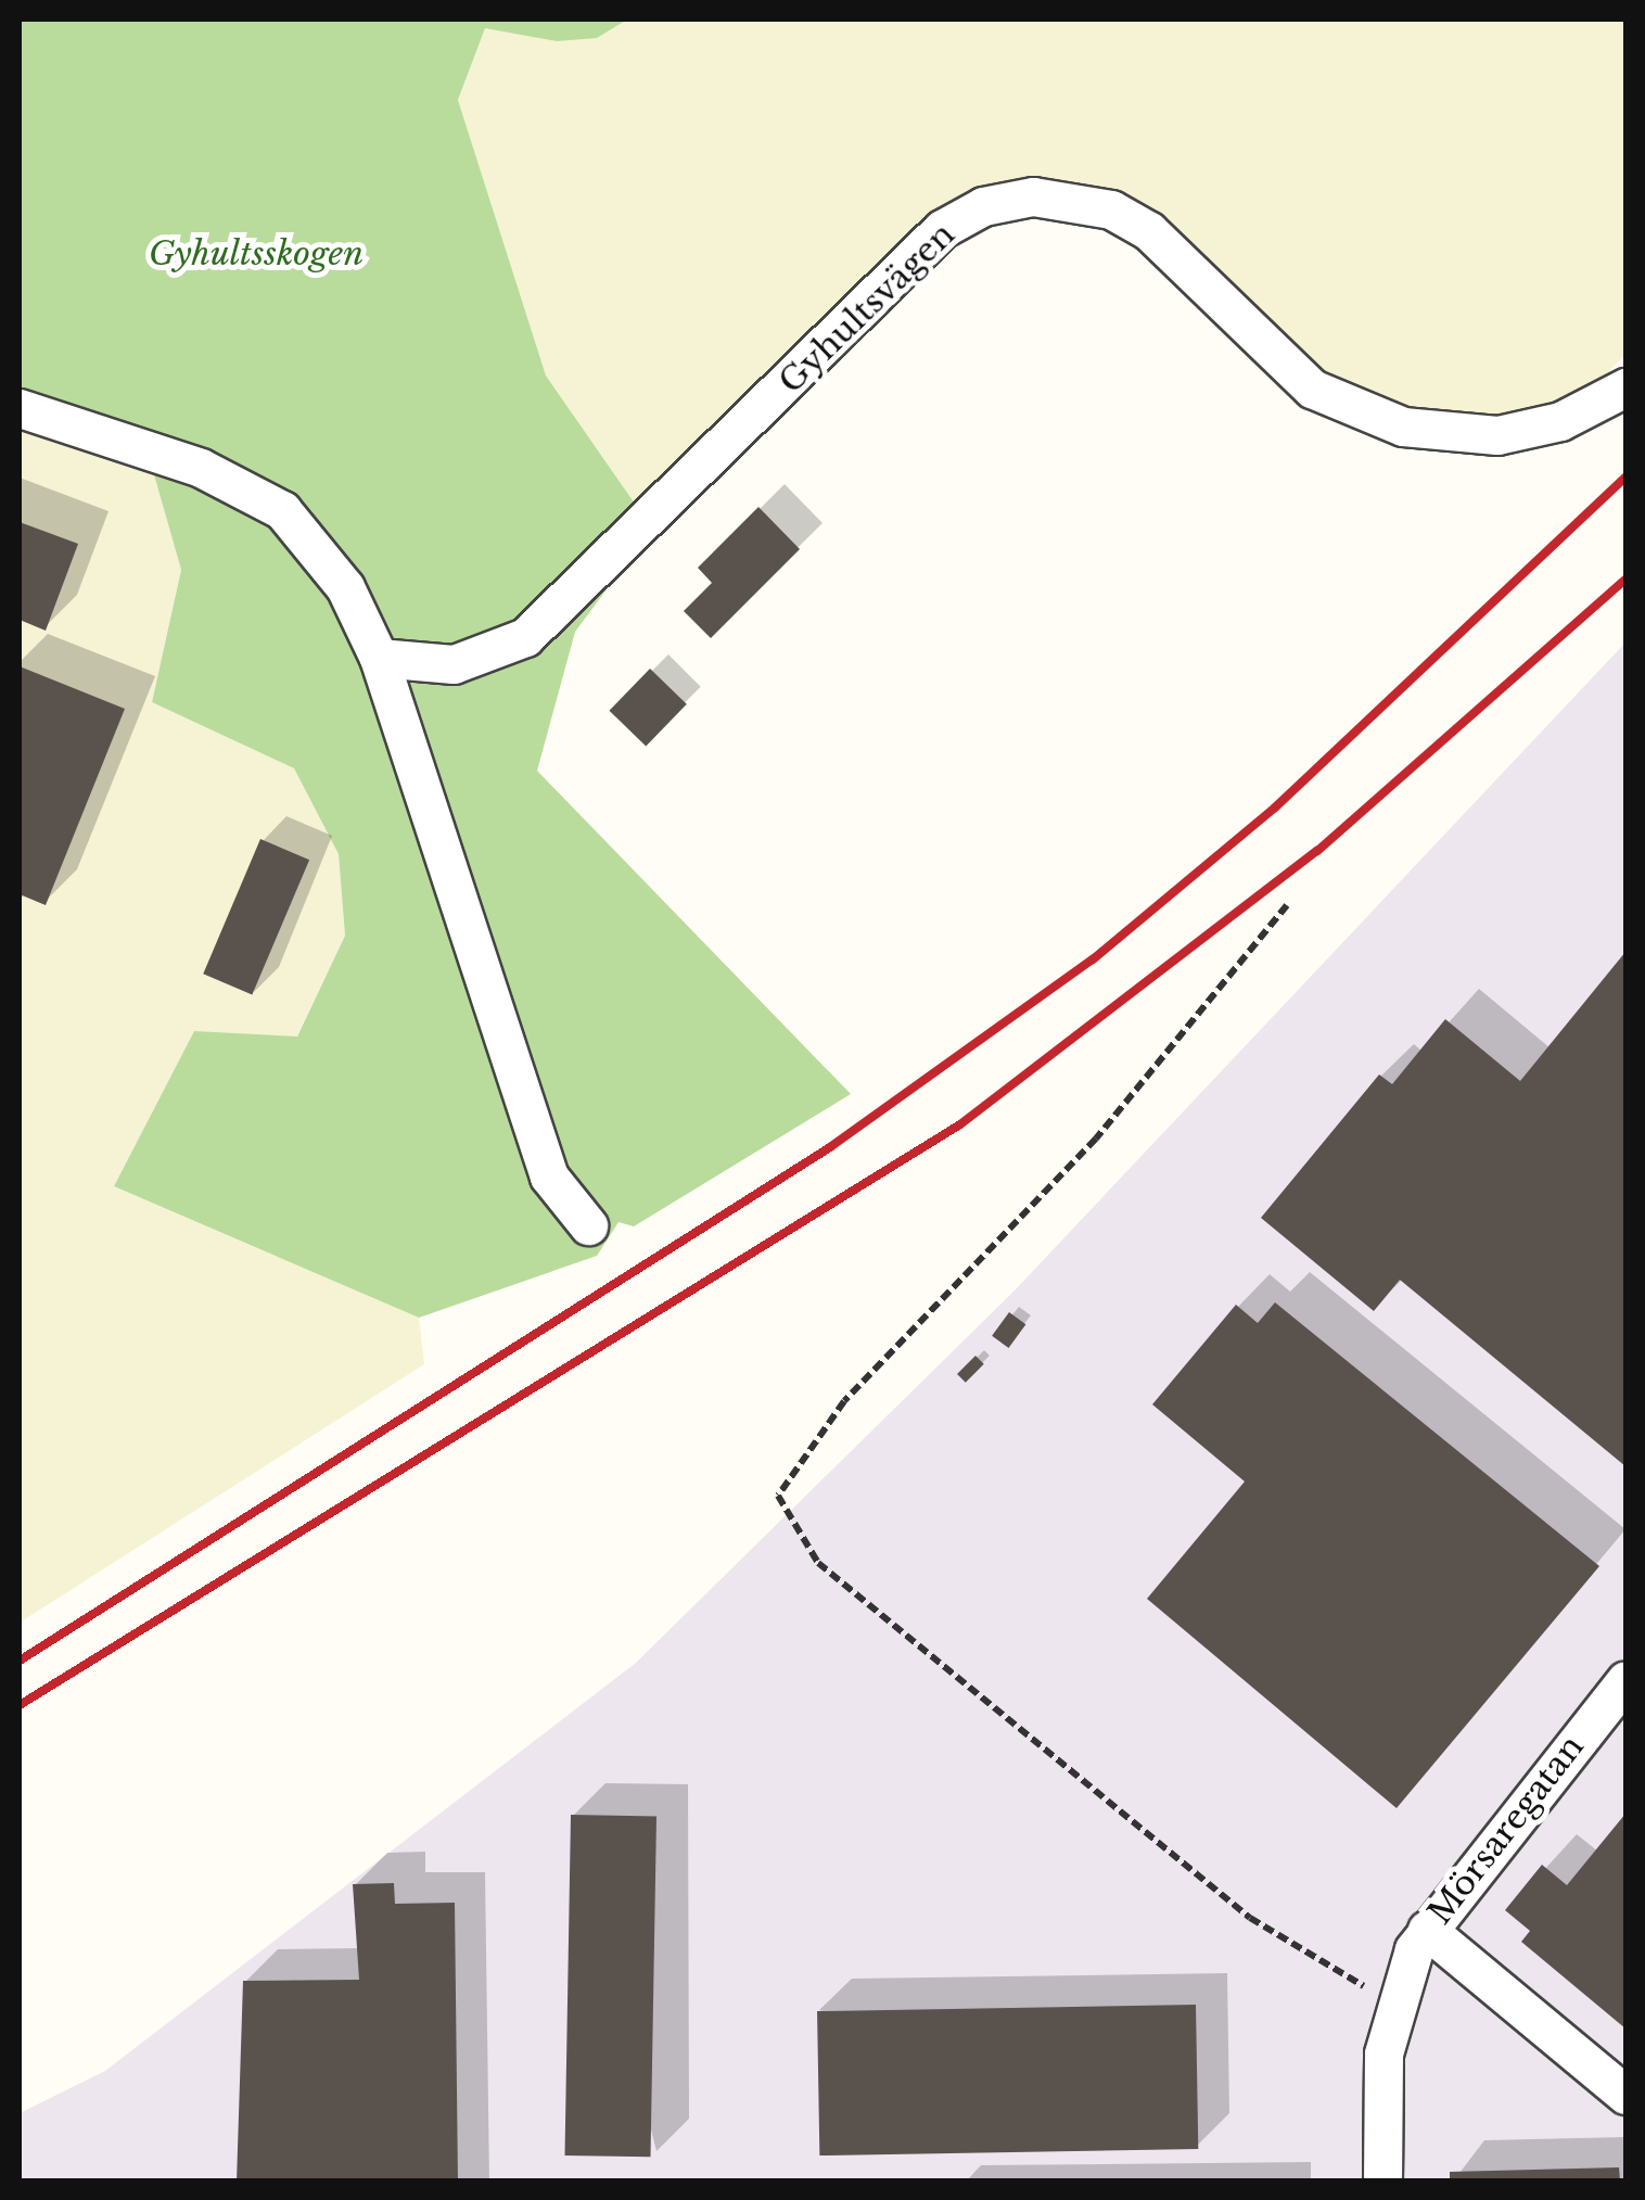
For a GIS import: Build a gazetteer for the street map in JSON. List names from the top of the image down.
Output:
{
  "streets": {
    "street": ["Gyhultsvägen", "Mörsaregatan"]
  },
  "parks": ["Gyhultsskogen"]
}
